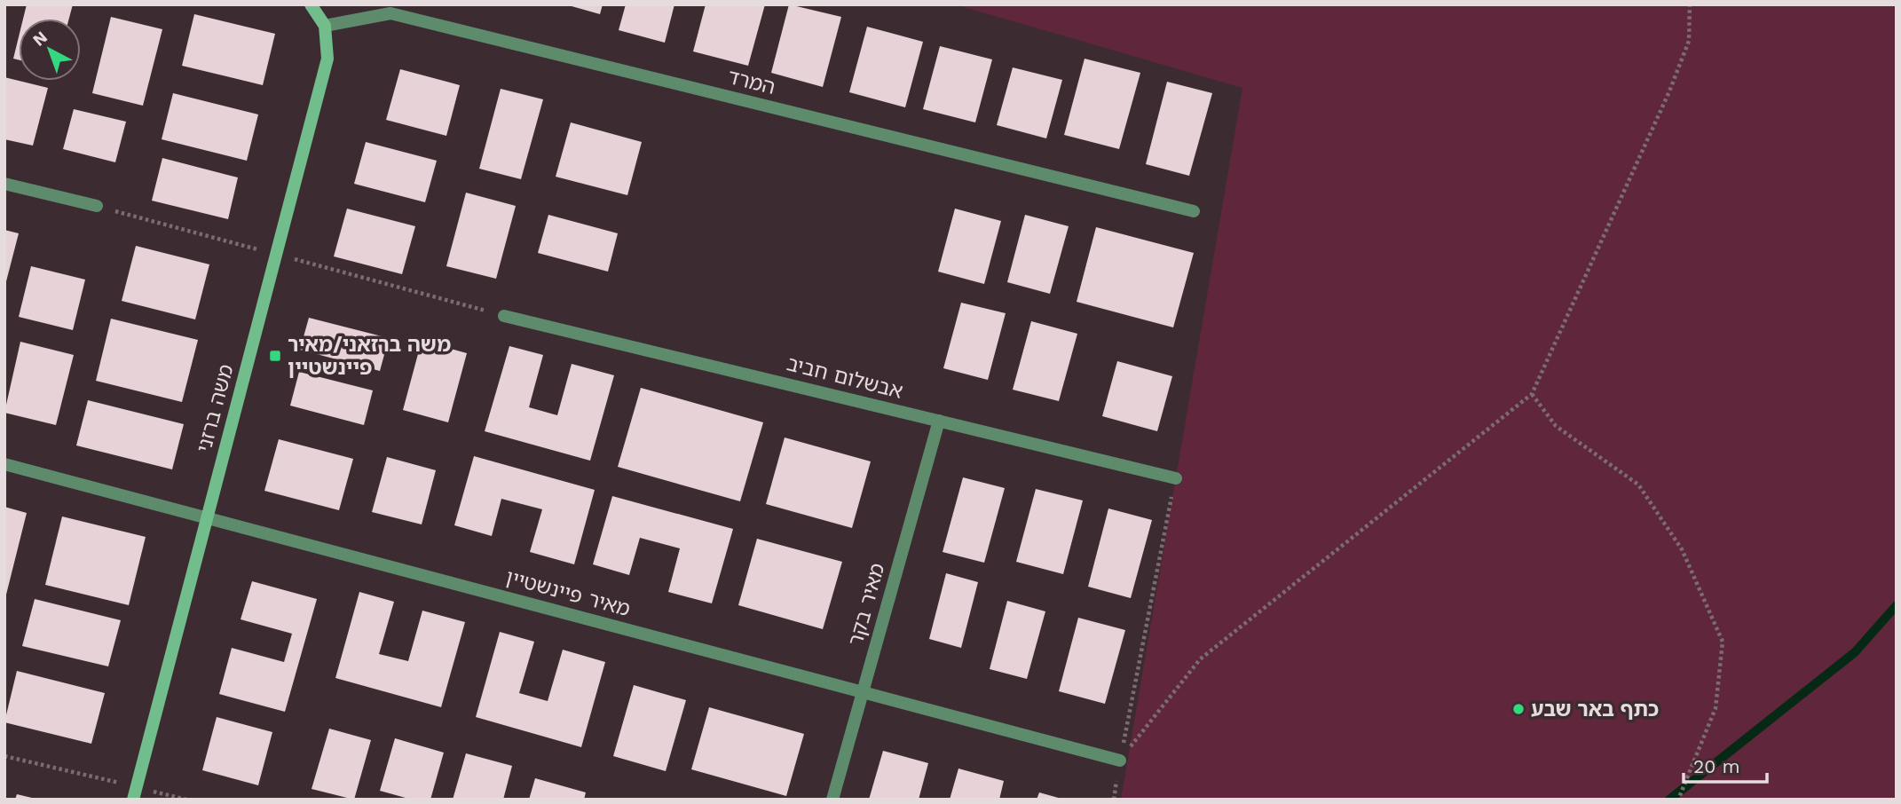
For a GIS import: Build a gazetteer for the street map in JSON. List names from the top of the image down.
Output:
{
  "streets": {
    "street": [
      "המרד",
      "אבשלום חביב",
      "משה ברזני",
      "מאיר פיינשטיין",
      "מאיר בקר"
    ]
  },
  "crossings": [
    ["המרד", "משה ברזני"],
    ["אבשלום חביב", "מאיר בקר"],
    ["משה ברזני", "מאיר פיינשטיין"],
    ["מאיר פיינשטיין", "מאיר בקר"]
  ],
  "places": {
    "transit": ["משה ברזאני/מאיר פיינשטיין"],
    "other": ["כתף באר שבע"]
  },
  "scale_bar": "20 m",
  "north": "top left"
}
